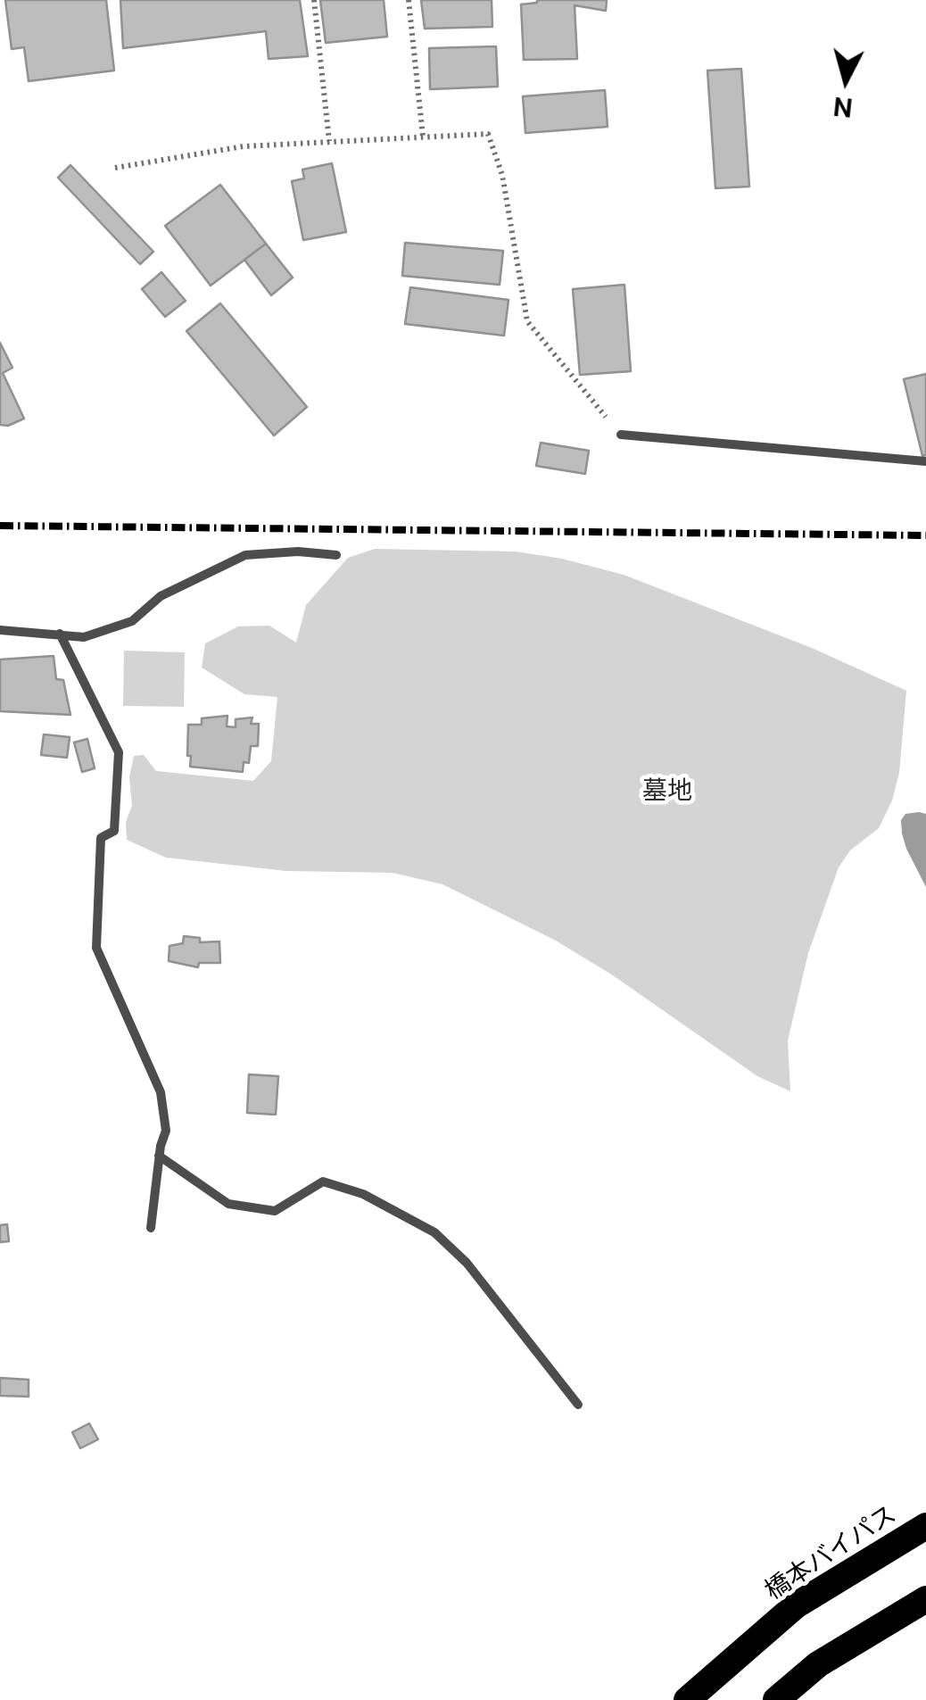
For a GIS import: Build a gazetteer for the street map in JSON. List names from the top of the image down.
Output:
{
  "streets": {
    "highway": ["橋本バイパス"]
  },
  "parks": ["墓地"],
  "north": "bottom"
}
